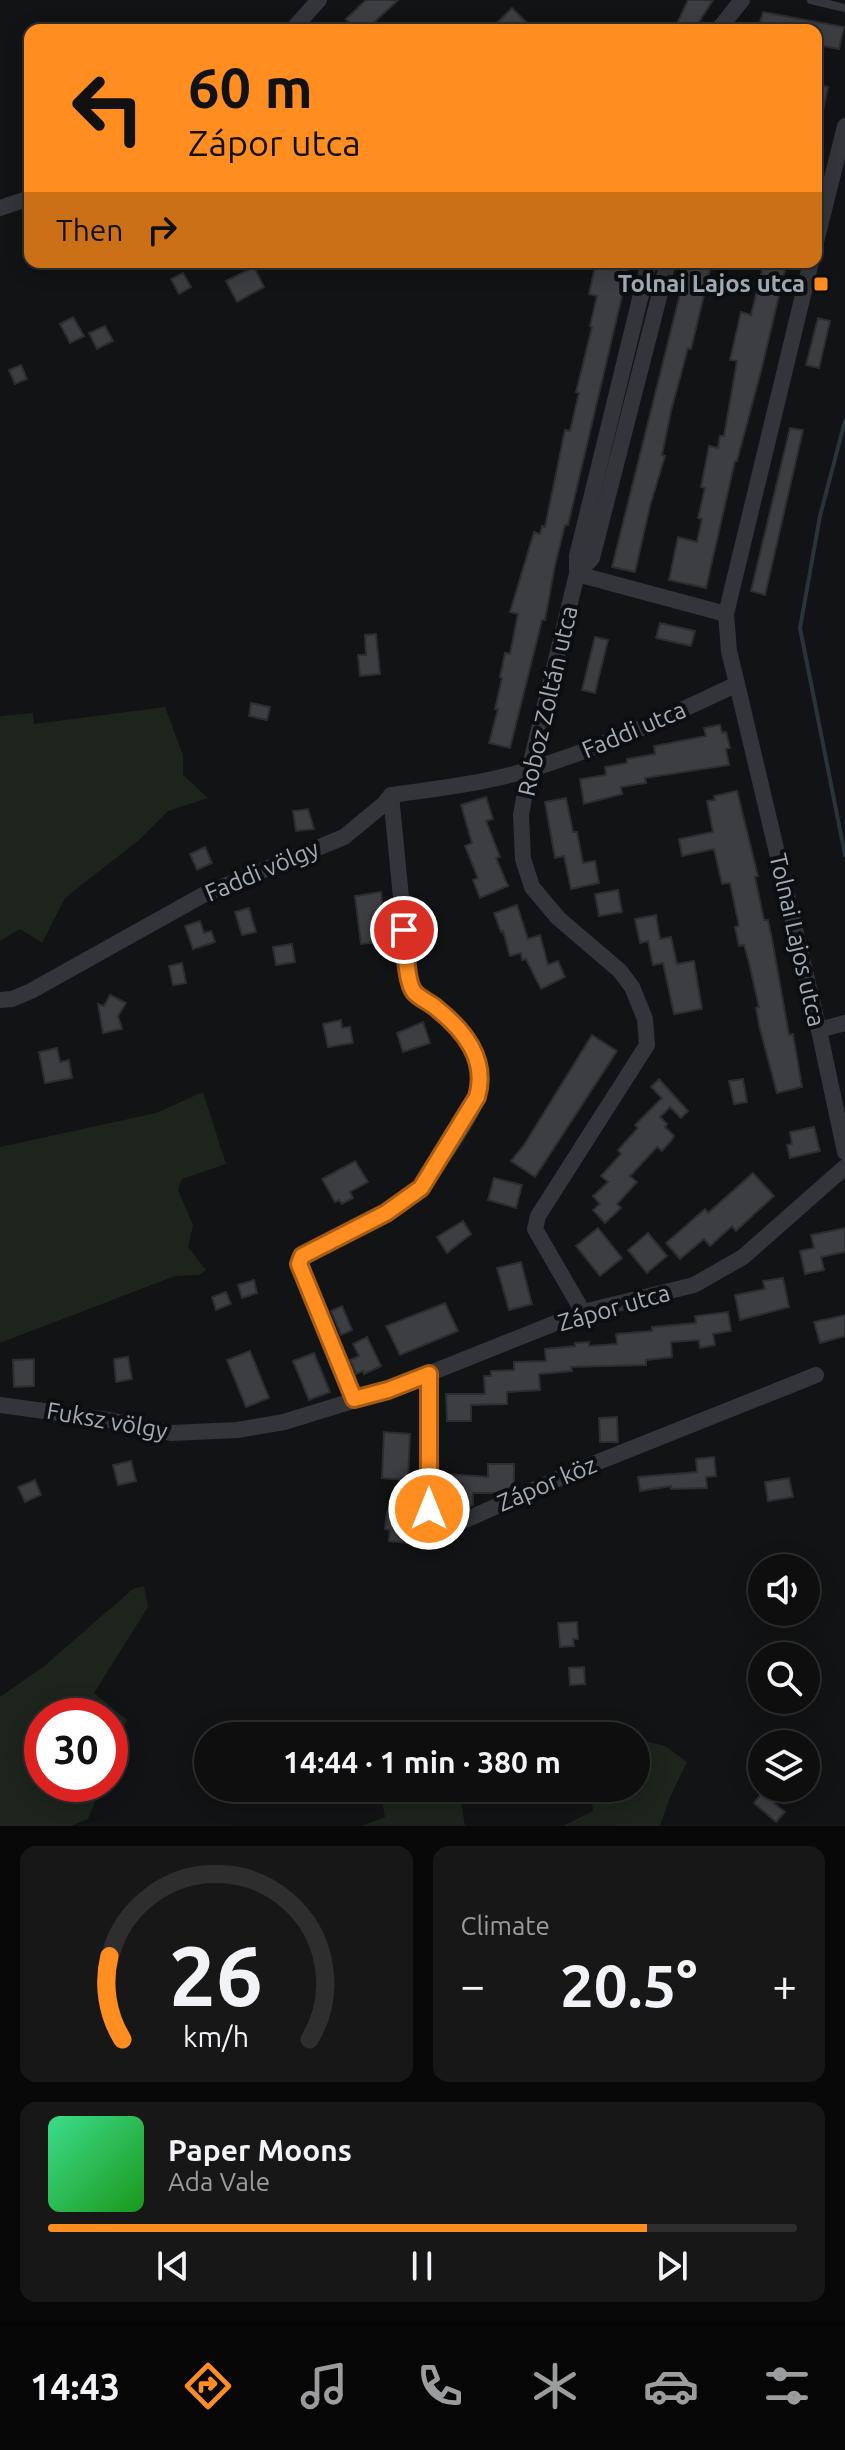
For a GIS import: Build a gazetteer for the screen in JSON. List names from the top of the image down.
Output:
{
  "streets": {
    "street": [
      "Roboz Zoltán utca",
      "Faddi utca",
      "Faddi völgy",
      "Tolnai Lajos utca",
      "Zápor utca",
      "Fuksz völgy",
      "Zápor köz"
    ]
  },
  "crossings": [
    ["Roboz Zoltán utca", "Faddi utca"],
    ["Roboz Zoltán utca", "Zápor utca"],
    ["Faddi utca", "Tolnai Lajos utca"],
    ["Zápor utca", "Fuksz völgy"],
    ["Zápor utca", "Zápor köz"]
  ],
  "places": {
    "transit": ["Tolnai Lajos utca"]
  },
  "page": {
    "turn": ["60 m", "Zápor utca"],
    "then": "Then",
    "limit": "30",
    "trip": "14:44 · 1 min · 380 m",
    "tile": "Climate",
    "heat": ["−", "20.5°", "+"],
    "song": ["Paper Moons", "Ada Vale"],
    "tabs": "14:43",
    "gauge": ["26", "km/h"]
  }
}
